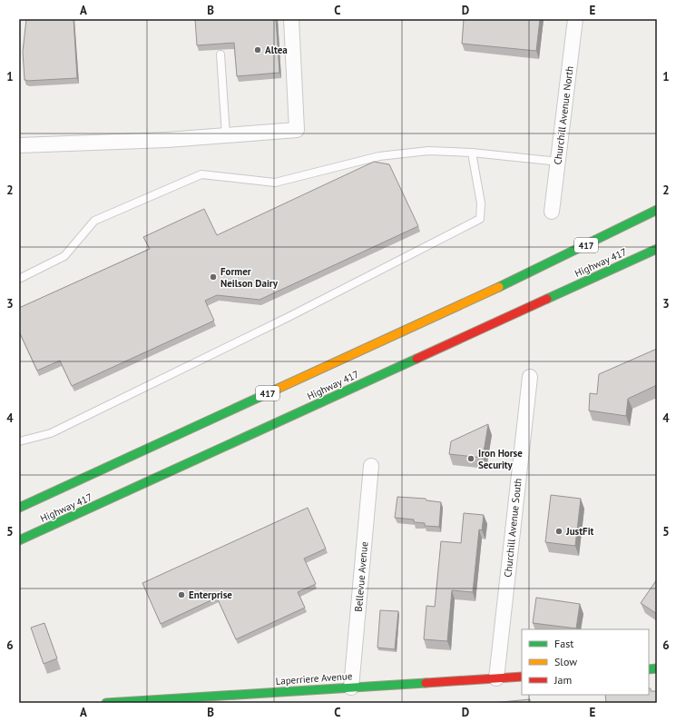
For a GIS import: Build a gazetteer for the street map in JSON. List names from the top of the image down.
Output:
{
  "streets": {
    "main road": ["417", "Highway 417", "Laperriere Avenue"],
    "street": ["Churchill Avenue North", "Churchill Avenue South", "Bellevue Avenue"]
  },
  "crossings": [
    ["Churchill Avenue South", "Laperriere Avenue"],
    ["Bellevue Avenue", "Laperriere Avenue"]
  ],
  "places": [
    "Altea",
    "Former Neilson Dairy",
    "Iron Horse Security",
    "JustFit",
    "Enterprise"
  ],
  "legend": ["Fast", "Slow", "Jam"],
  "grid": {
    "columns": [
      "A",
      "B",
      "C",
      "D",
      "E"
    ],
    "rows": [
      "1",
      "2",
      "3",
      "4",
      "5",
      "6"
    ]
  }
}
